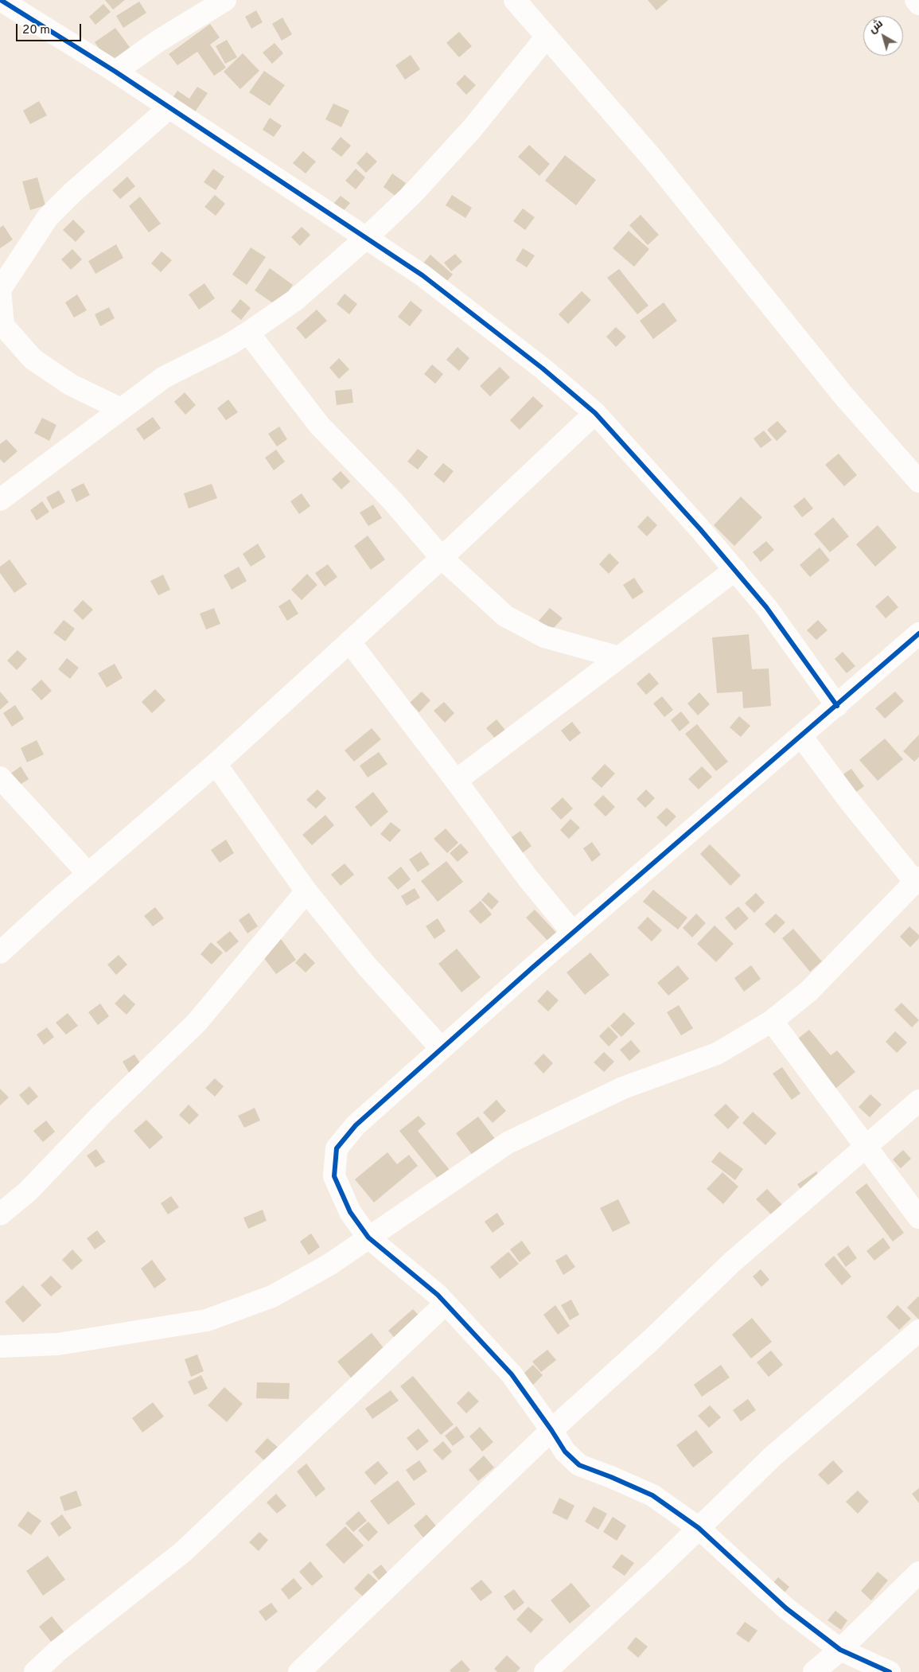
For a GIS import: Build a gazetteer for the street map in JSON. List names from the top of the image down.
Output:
{
  "scale_bar": "20 m",
  "north": "top left"
}
